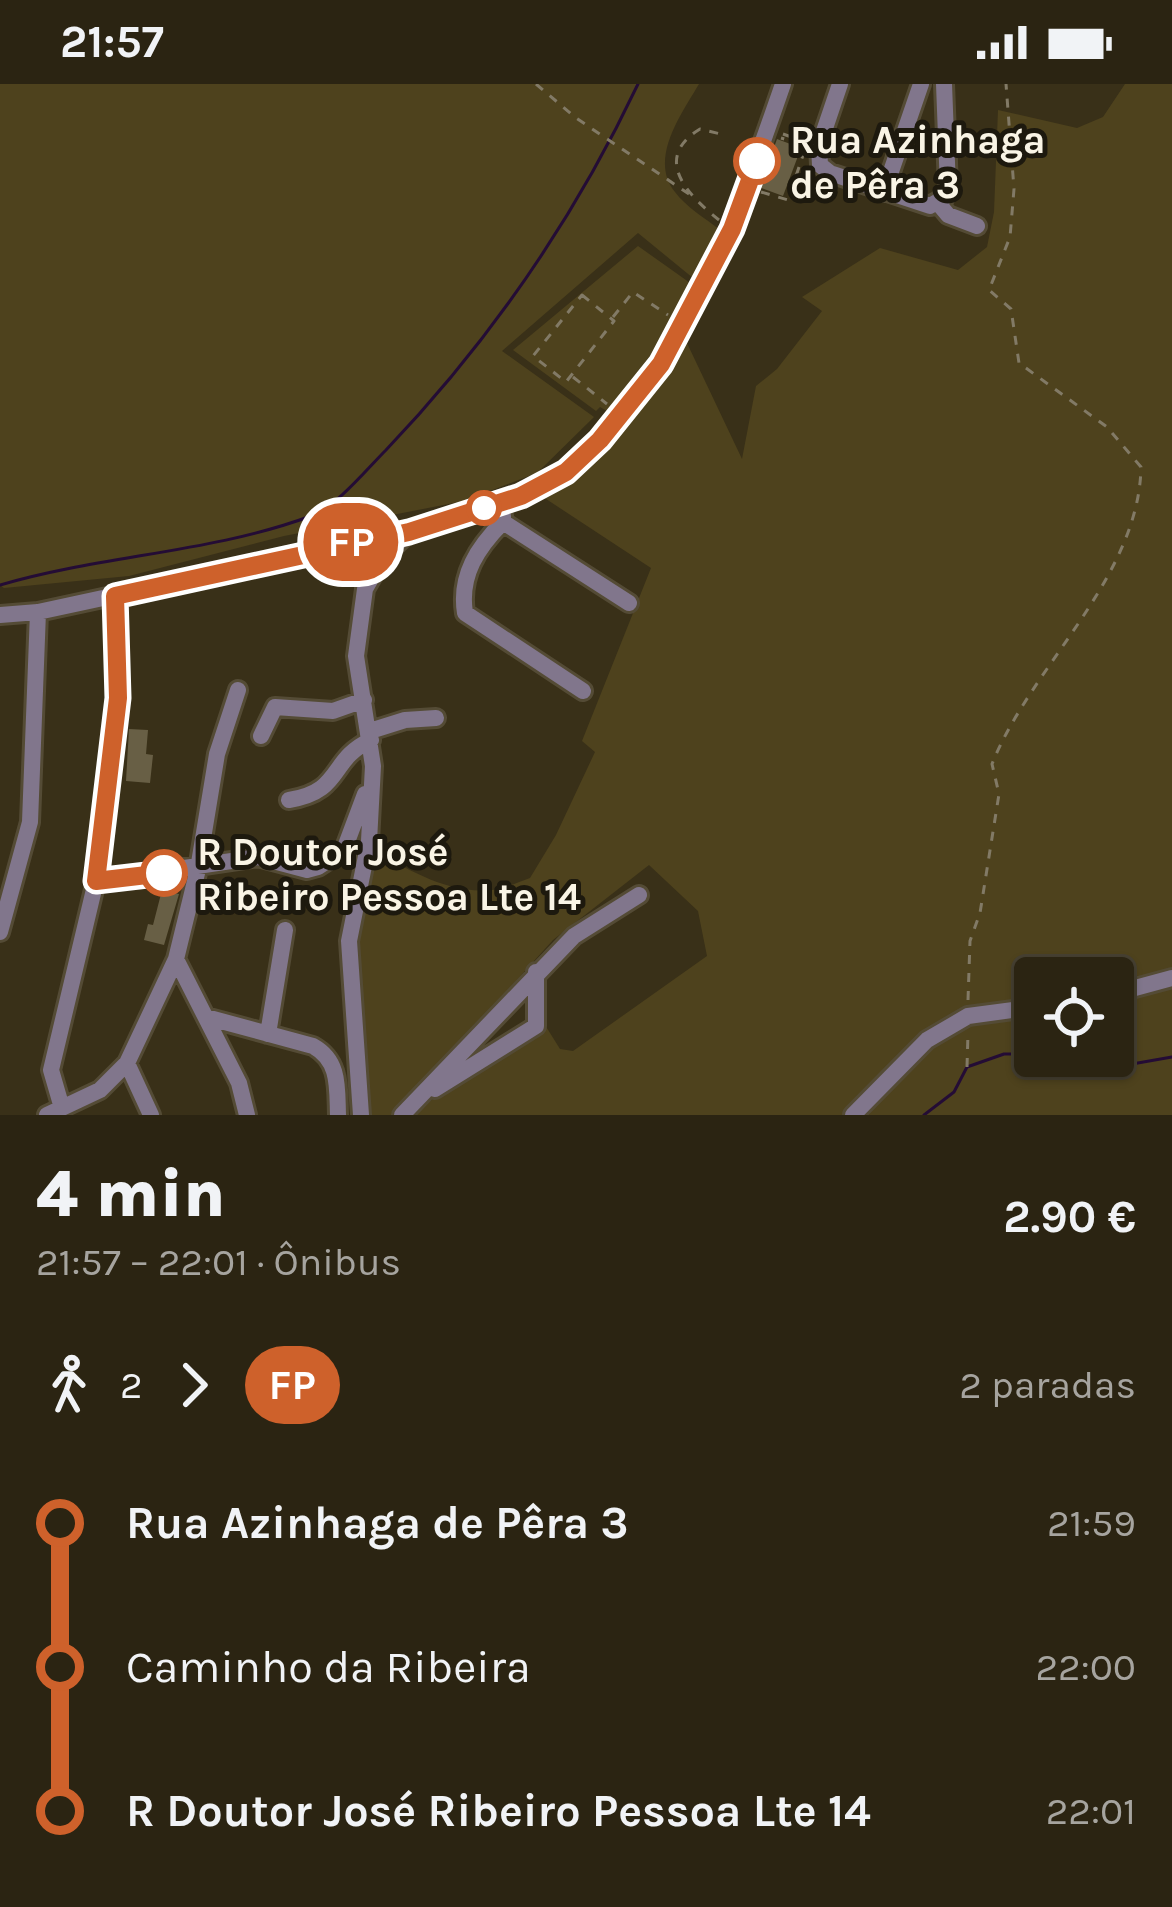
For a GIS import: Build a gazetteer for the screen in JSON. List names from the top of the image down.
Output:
{
  "places": ["Rua Azinhaga de Pêra 3", "R Doutor José Ribeiro Pessoa Lte 14"],
  "lines": ["bus line FP"],
  "page": {
    "status": "21:57",
    "on_map": "FP",
    "heading": ["4 min", "21:57 – 22:01 · Ônibus", "2.90 €"],
    "legs": ["2", "FP", "2 paradas"],
    "list": [
      {
        "name": "Rua Azinhaga de Pêra 3",
        "value": "21:59"
      },
      {
        "name": "Caminho da Ribeira",
        "value": "22:00"
      },
      {
        "name": "R Doutor José Ribeiro Pessoa Lte 14",
        "value": "22:01"
      }
    ]
  }
}
